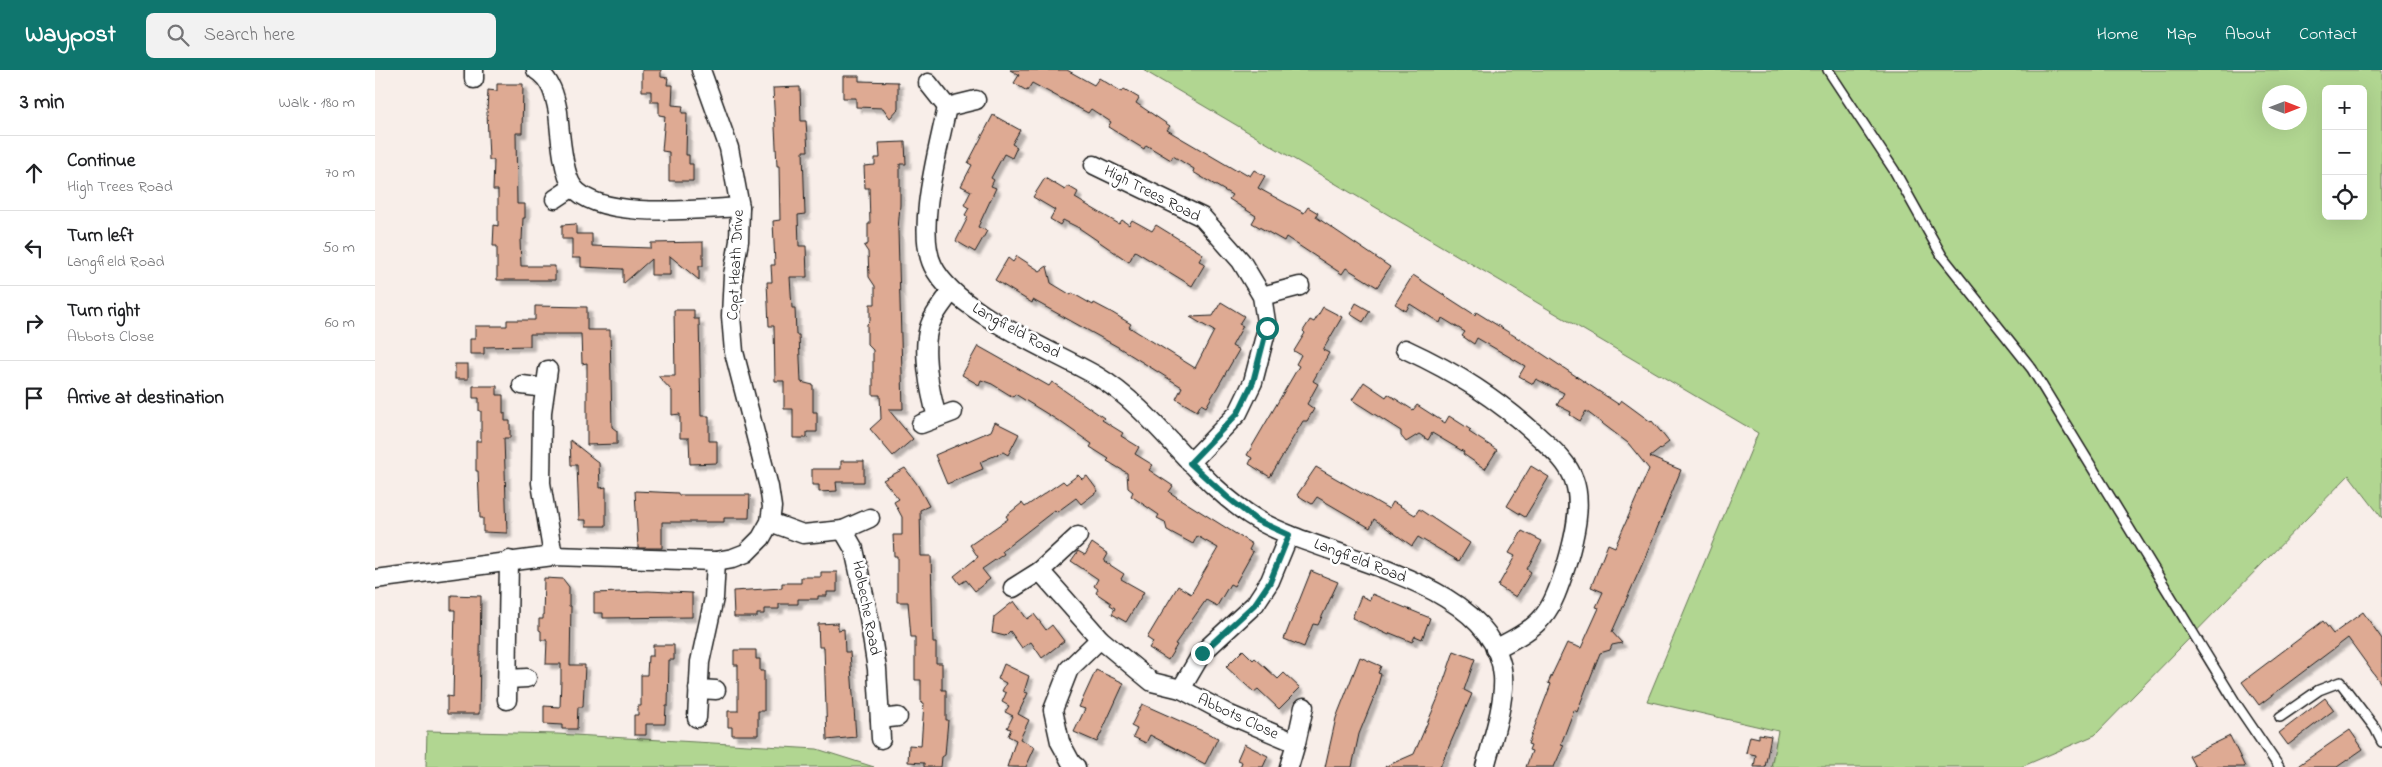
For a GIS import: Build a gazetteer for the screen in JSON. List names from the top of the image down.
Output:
{
  "streets": {
    "street": [
      "High Trees Road",
      "Copt Heath Drive",
      "Langfield Road",
      "Holbeche Road",
      "Abbots Close"
    ]
  },
  "crossings": [
    ["High Trees Road", "Langfield Road"],
    ["Langfield Road", "Abbots Close"]
  ],
  "north": "right",
  "page": {
    "header": "Waypost",
    "search": "Search here",
    "nav": [
      "Home",
      "Map",
      "About",
      "Contact"
    ],
    "heading": ["3 min", "Walk · 180 m"],
    "map_buttons": ["+", "−"],
    "list": [
      ["Continue", "High Trees Road", "70 m"],
      ["Turn left", "Langfield Road", "50 m"],
      ["Turn right", "Abbots Close", "60 m"],
      "Arrive at destination"
    ]
  }
}
